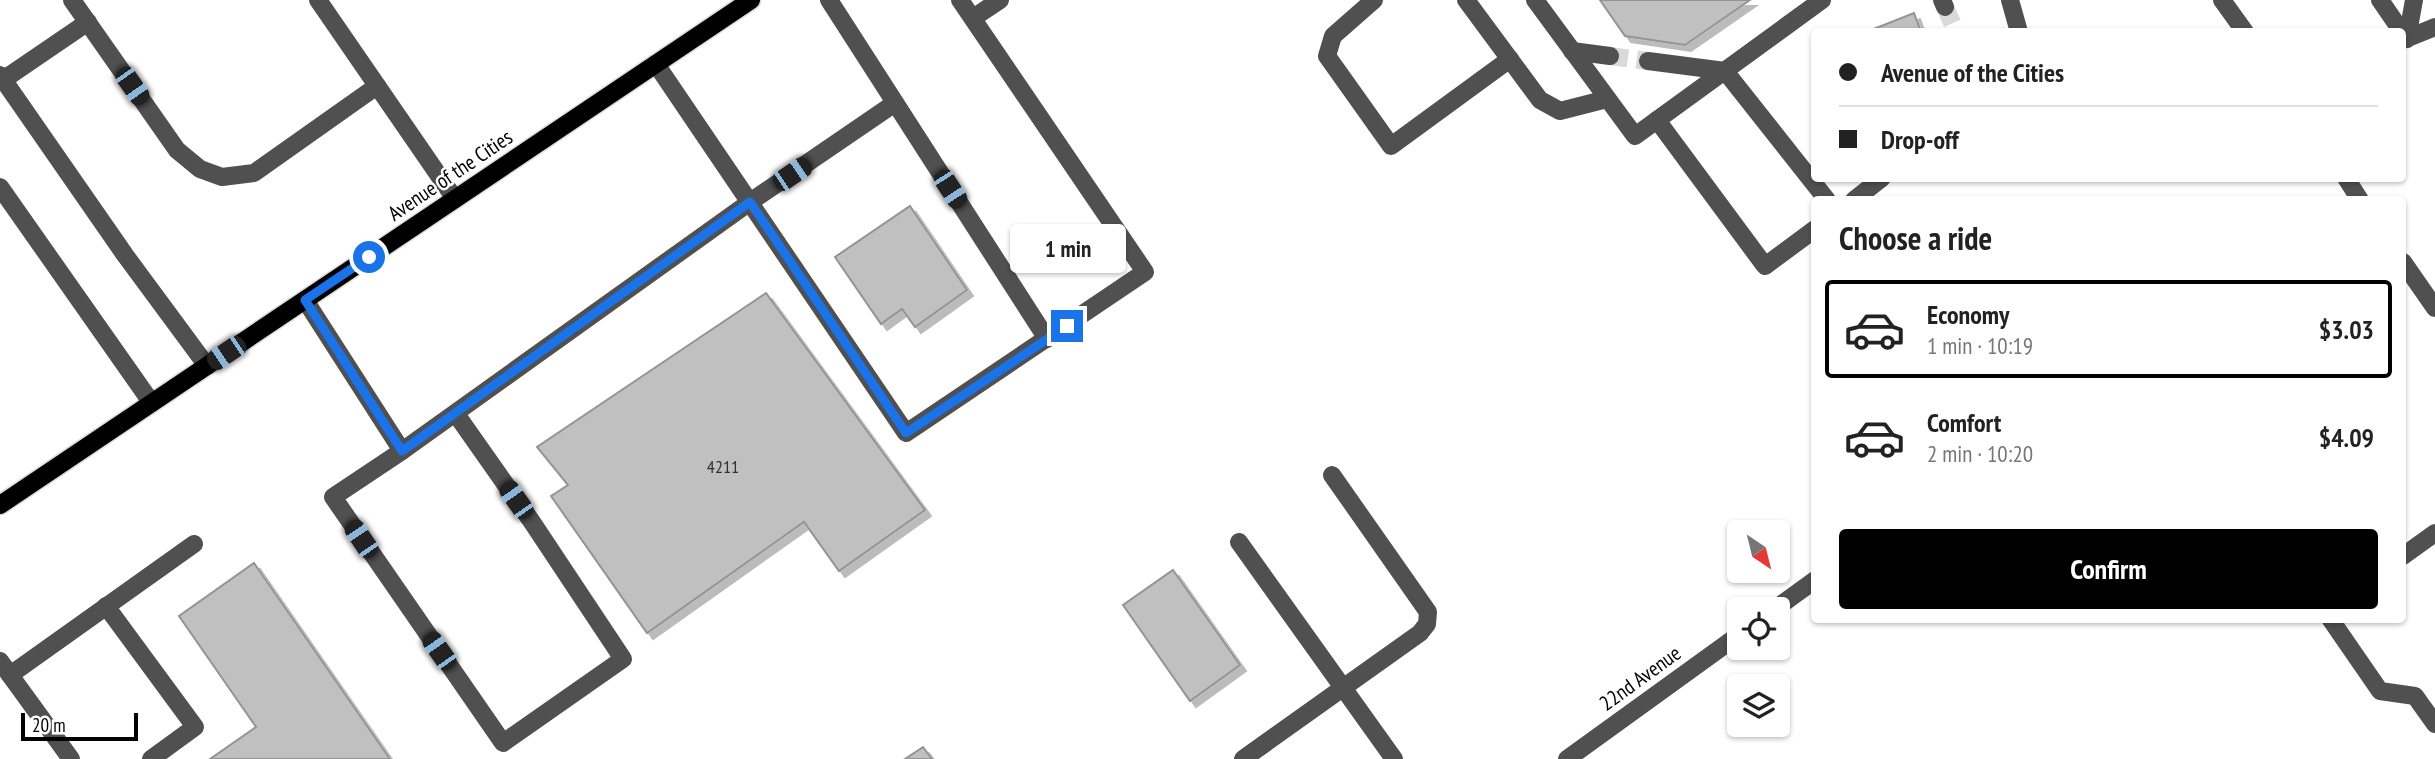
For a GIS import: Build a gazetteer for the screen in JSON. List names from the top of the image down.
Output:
{
  "streets": {
    "main road": ["Avenue of the Cities"],
    "street": ["22nd Avenue"]
  },
  "house_numbers": ["4211"],
  "scale_bar": "20 m",
  "north": "bottom right",
  "page": {
    "banner": ["Avenue of the Cities", "Drop-off"],
    "heading": "Choose a ride",
    "bubble": "1 min",
    "list": [
      {
        "name": "Economy",
        "note": "1 min · 10:19",
        "value": "$3.03"
      },
      {
        "name": "Comfort",
        "note": "2 min · 10:20",
        "value": "$4.09"
      }
    ],
    "buttons": "Confirm",
    "scale": "20 m"
  }
}
